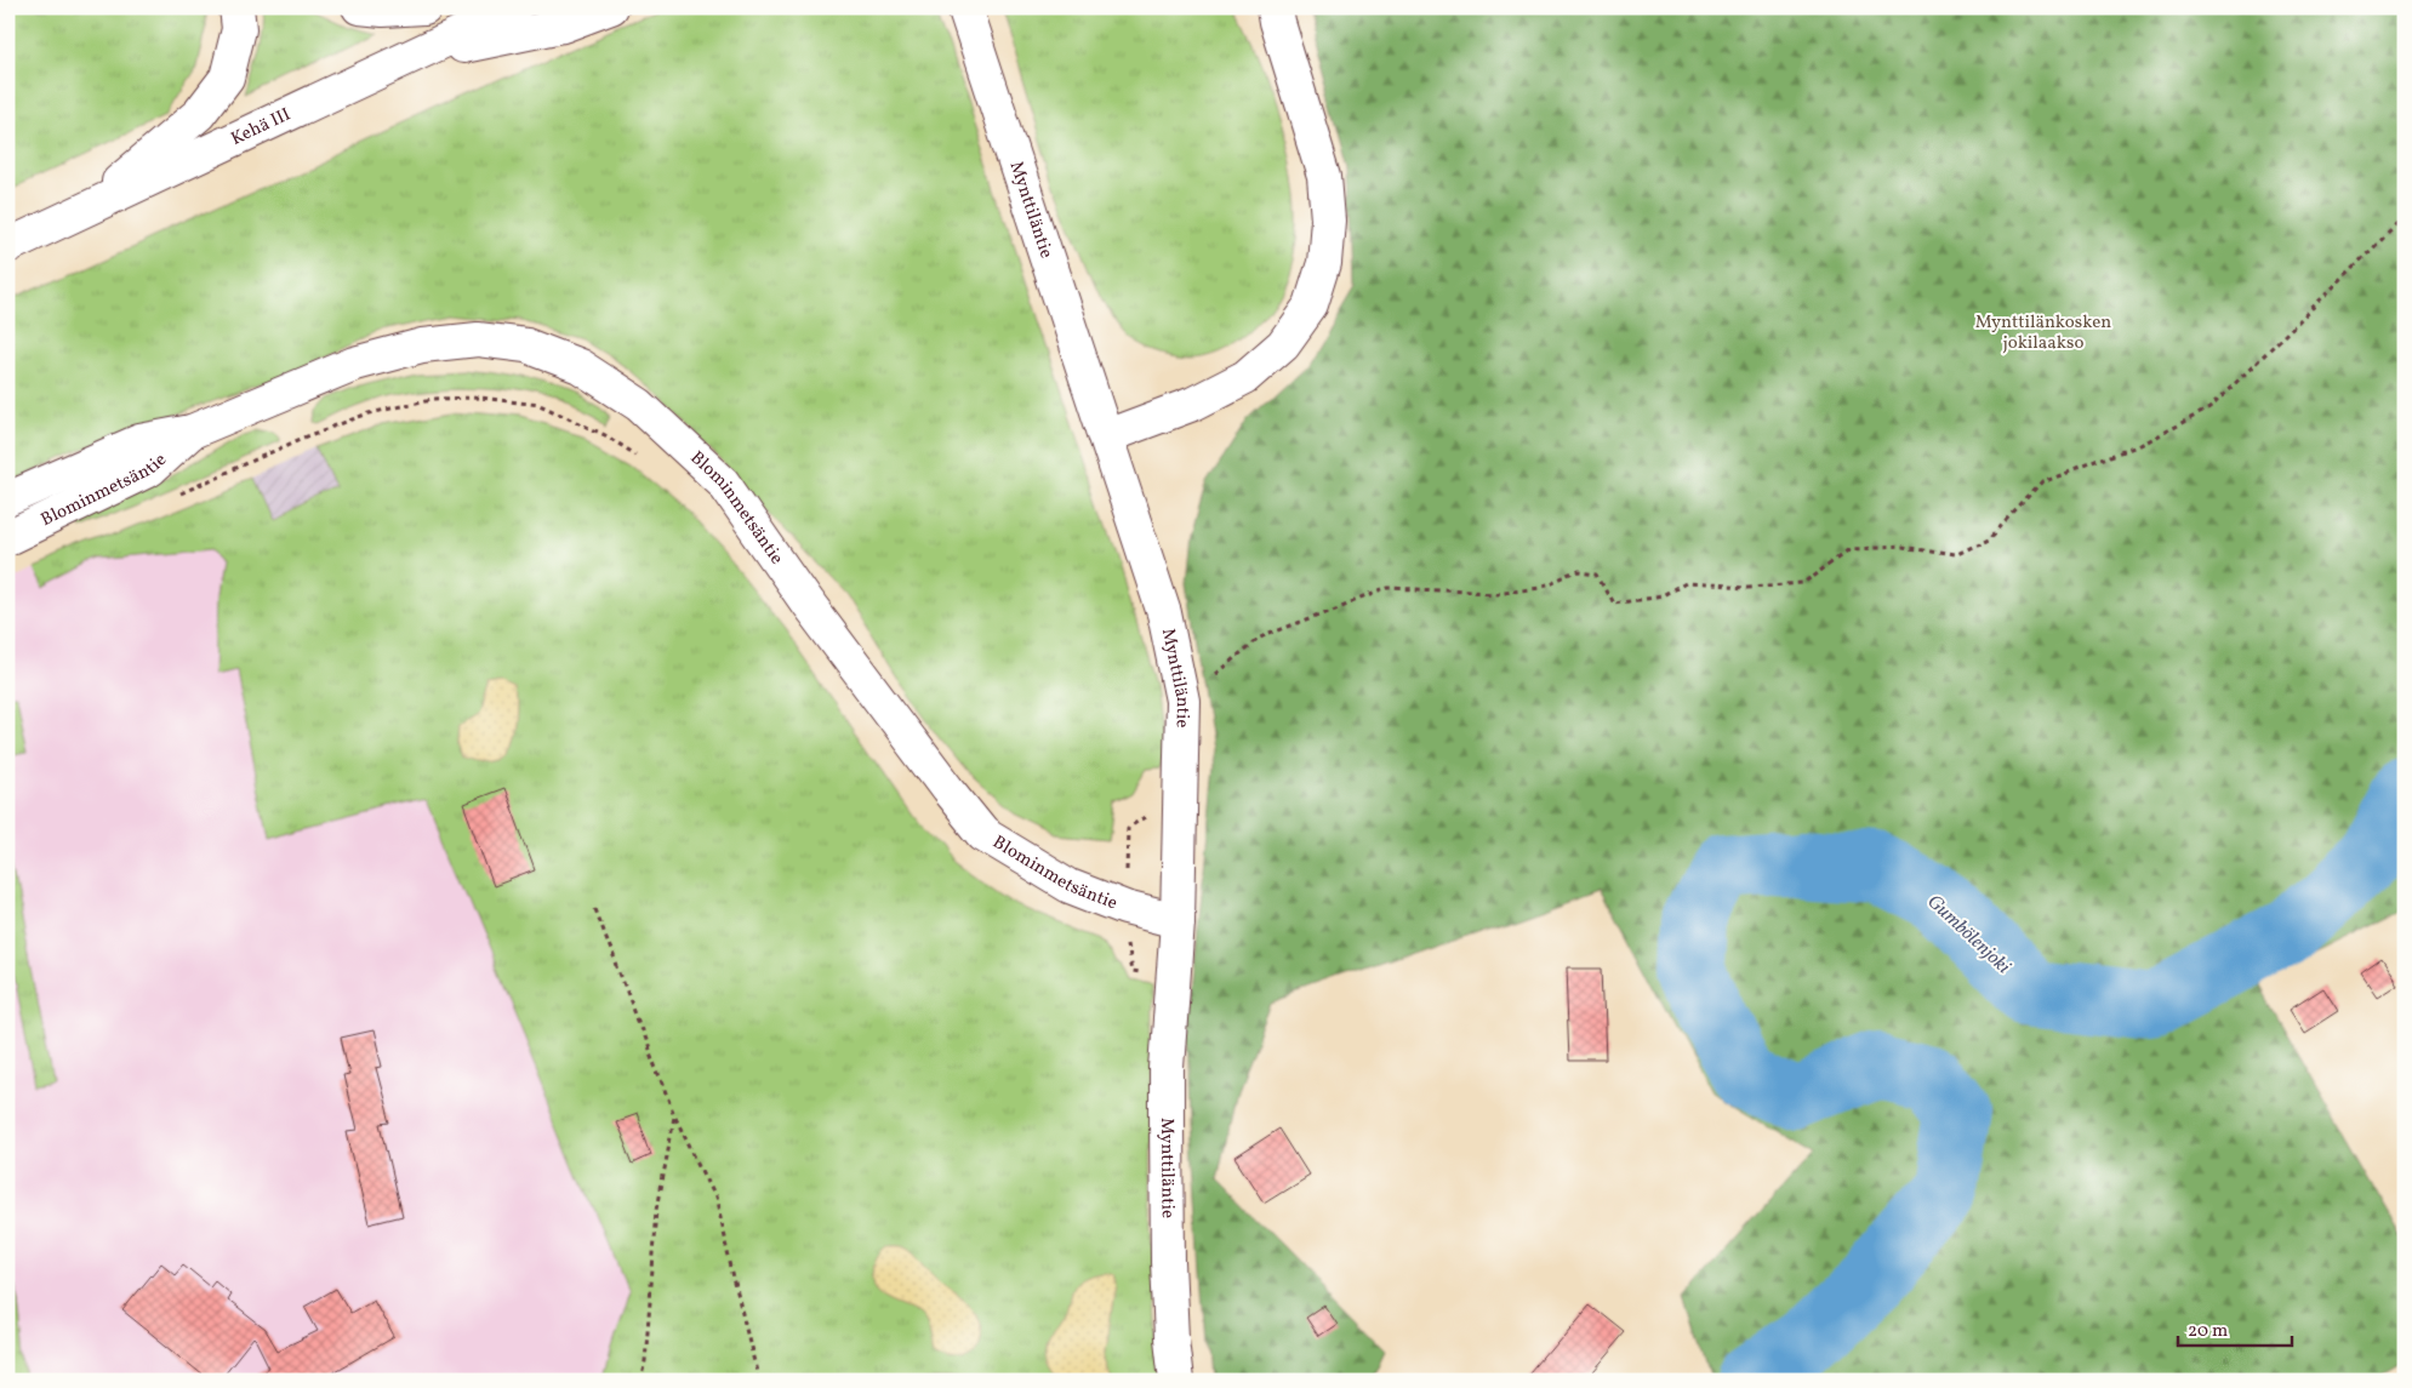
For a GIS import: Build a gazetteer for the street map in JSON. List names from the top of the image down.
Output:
{
  "streets": {
    "main road": ["Kehä III", "Mynttiläntie", "Blominmetsäntie"]
  },
  "crossings": [
    ["Mynttiläntie", "Blominmetsäntie"]
  ],
  "water": ["Gumbölenjoki"],
  "parks": ["Mynttilänkosken jokilaakso"],
  "scale_bar": "20 m"
}
